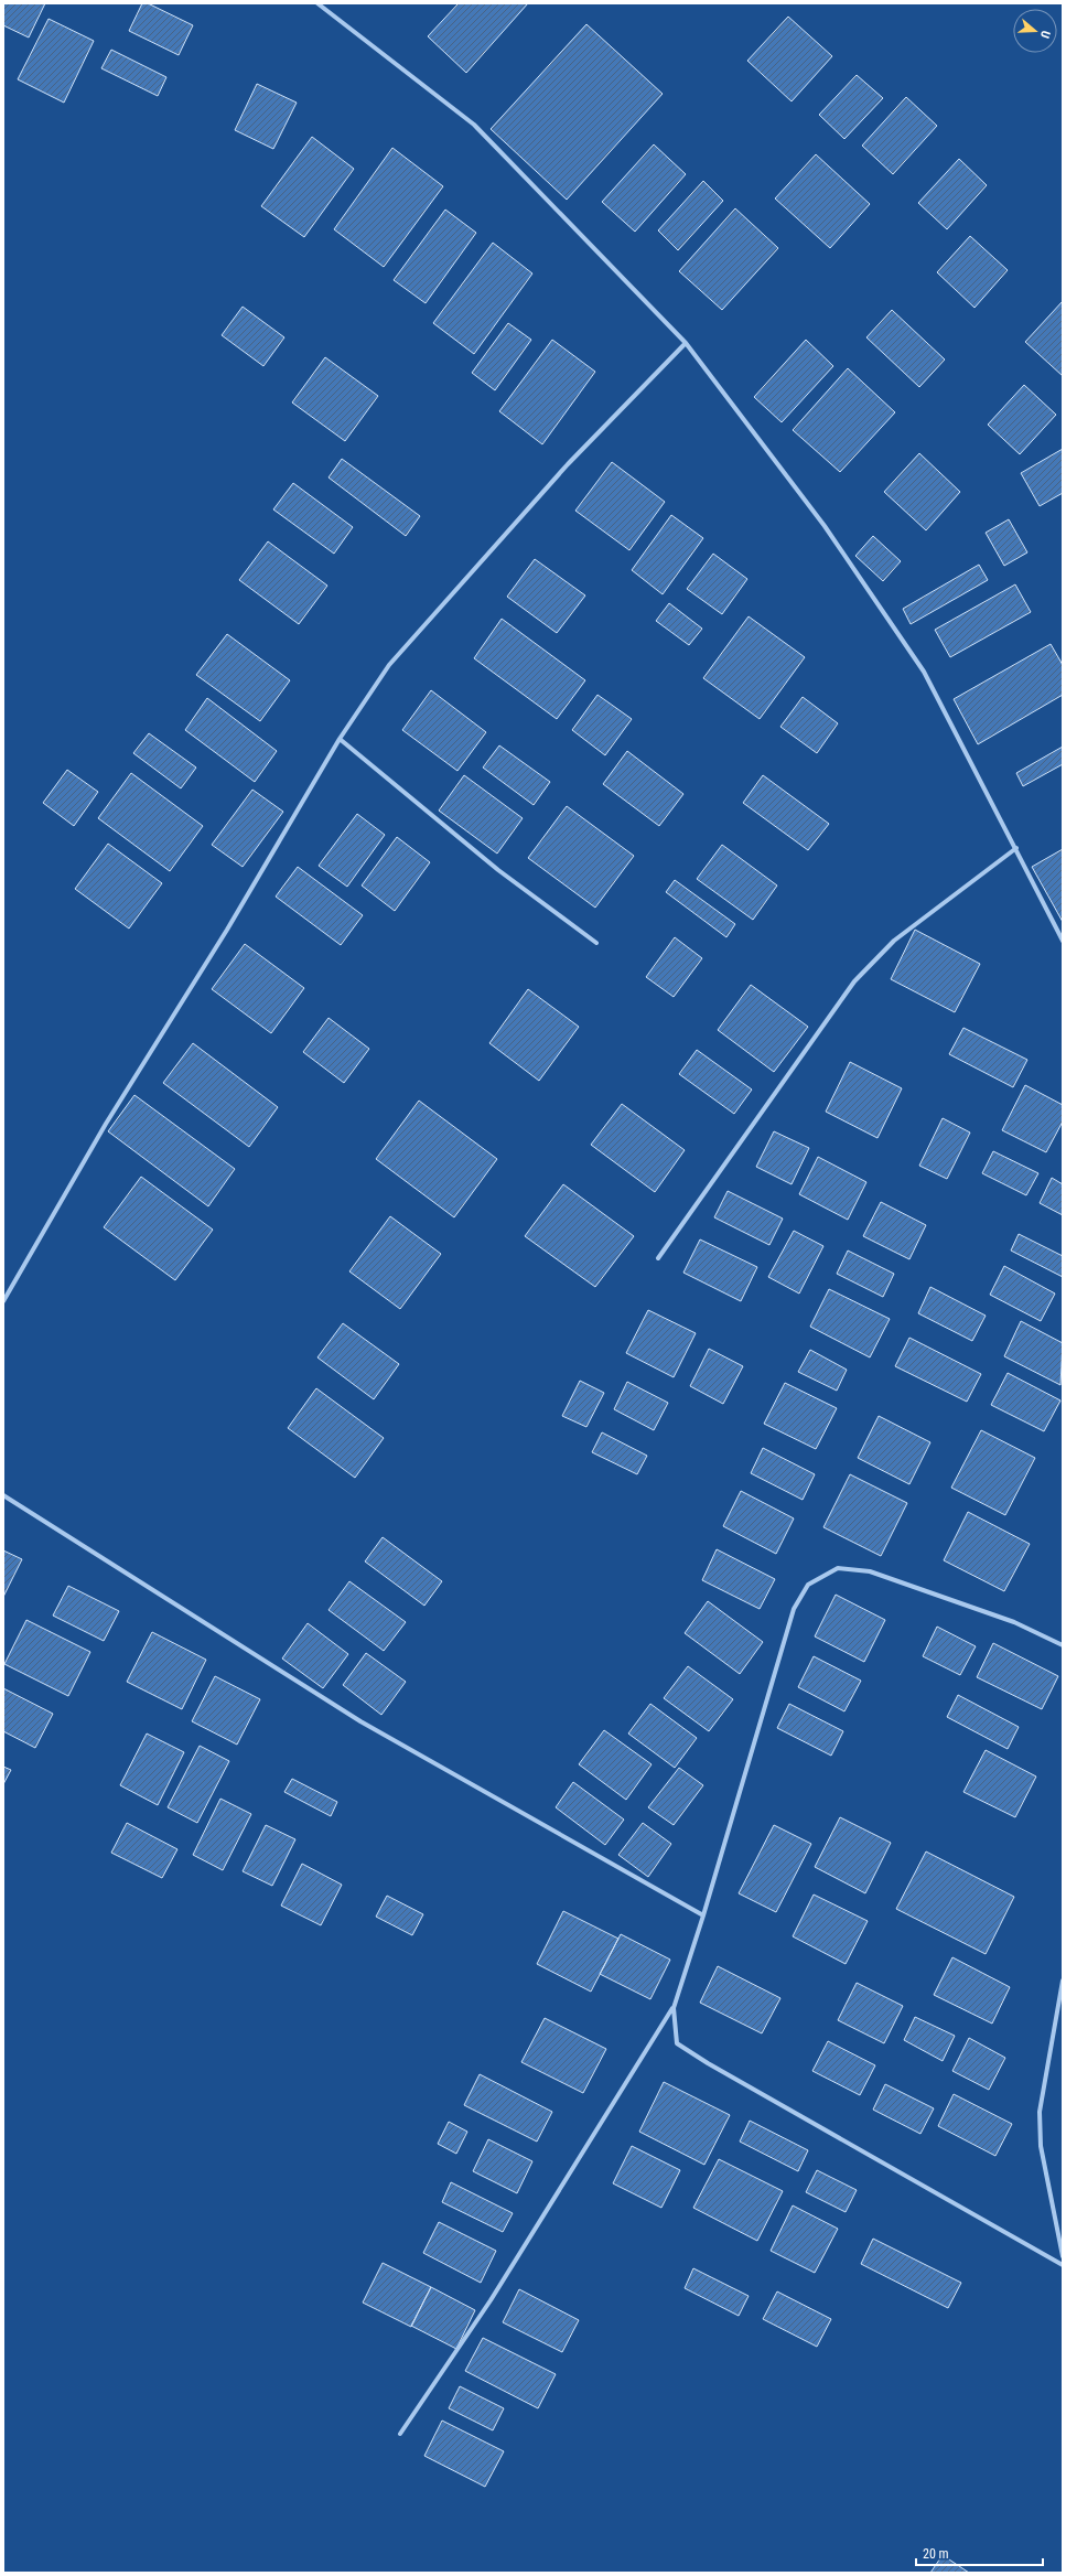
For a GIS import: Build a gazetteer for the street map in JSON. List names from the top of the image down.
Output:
{
  "scale_bar": "20 m",
  "north": "right"
}
